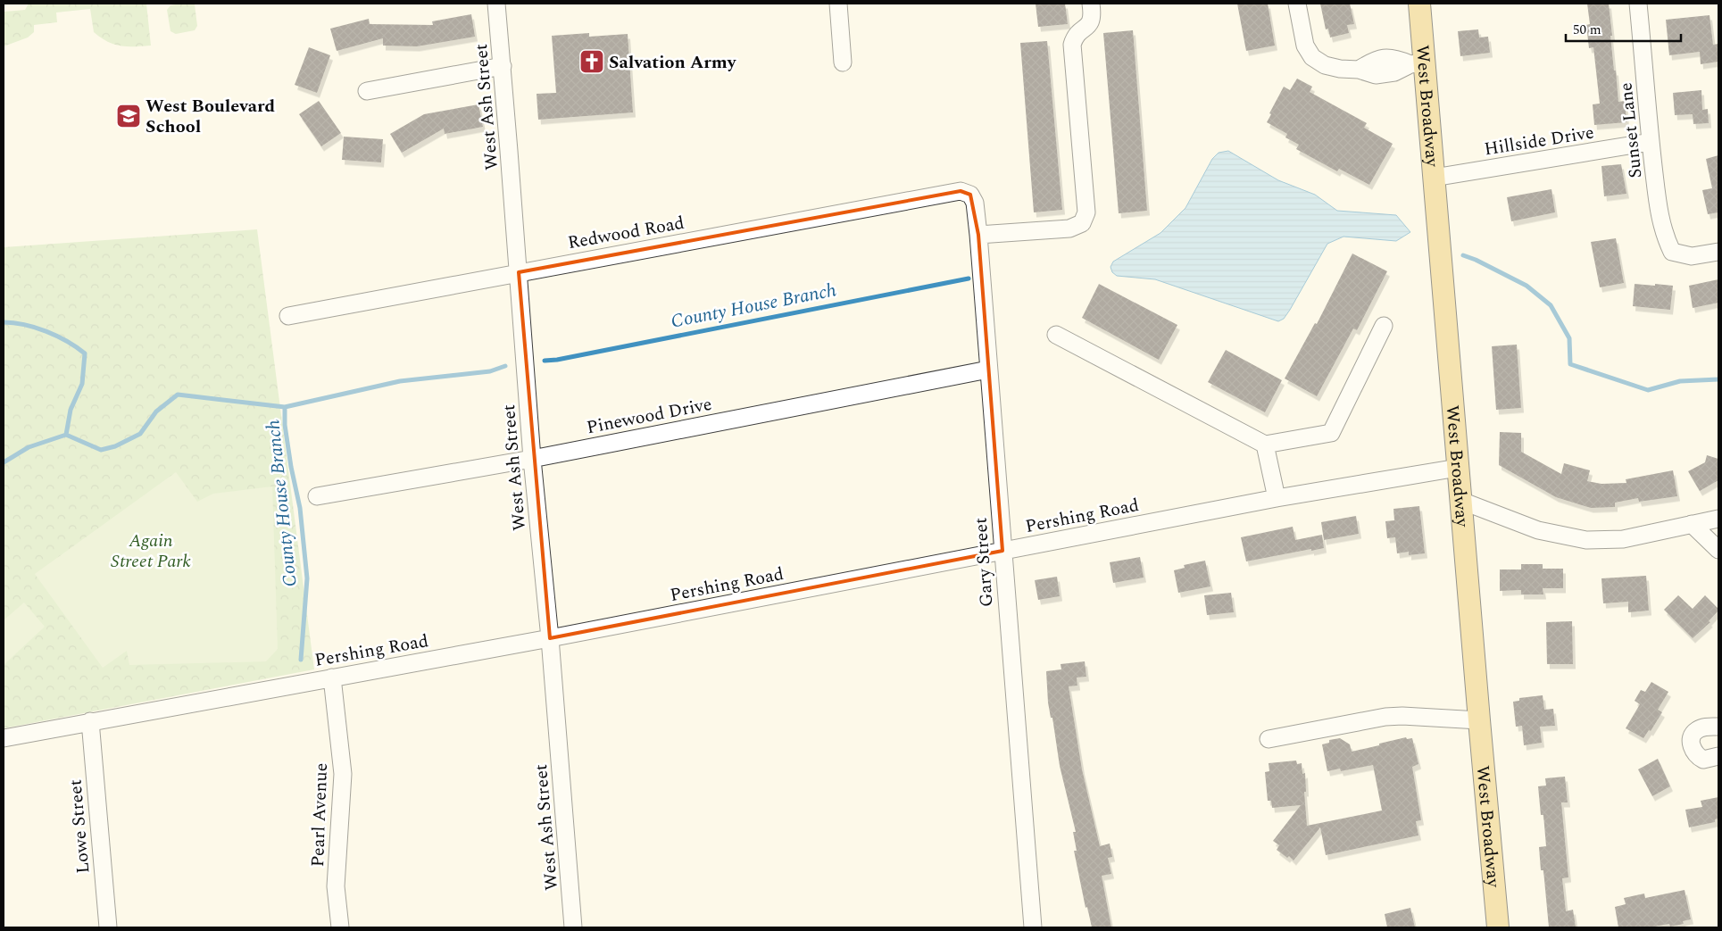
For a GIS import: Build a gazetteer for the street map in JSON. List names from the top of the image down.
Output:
{
  "streets": {
    "main road": ["West Broadway"],
    "street": [
      "West Ash Street",
      "Sunset Lane",
      "Hillside Drive",
      "Redwood Road",
      "Pinewood Drive",
      "Pershing Road",
      "Gary Street",
      "Pearl Avenue",
      "Lowe Street"
    ]
  },
  "crossings": [
    ["West Broadway", "Hillside Drive"],
    ["West Broadway", "Pershing Road"],
    ["West Ash Street", "Redwood Road"],
    ["West Ash Street", "Pinewood Drive"],
    ["West Ash Street", "Pershing Road"],
    ["Sunset Lane", "Hillside Drive"],
    ["Redwood Road", "Gary Street"],
    ["Pinewood Drive", "Gary Street"],
    ["Pershing Road", "Gary Street"],
    ["Pershing Road", "Pearl Avenue"],
    ["Pershing Road", "Lowe Street"]
  ],
  "water": ["County House Branch"],
  "parks": ["Again Street Park"],
  "places": {
    "church": ["Salvation Army"],
    "school or university": ["West Boulevard School"]
  },
  "scale_bar": "50 m"
}
